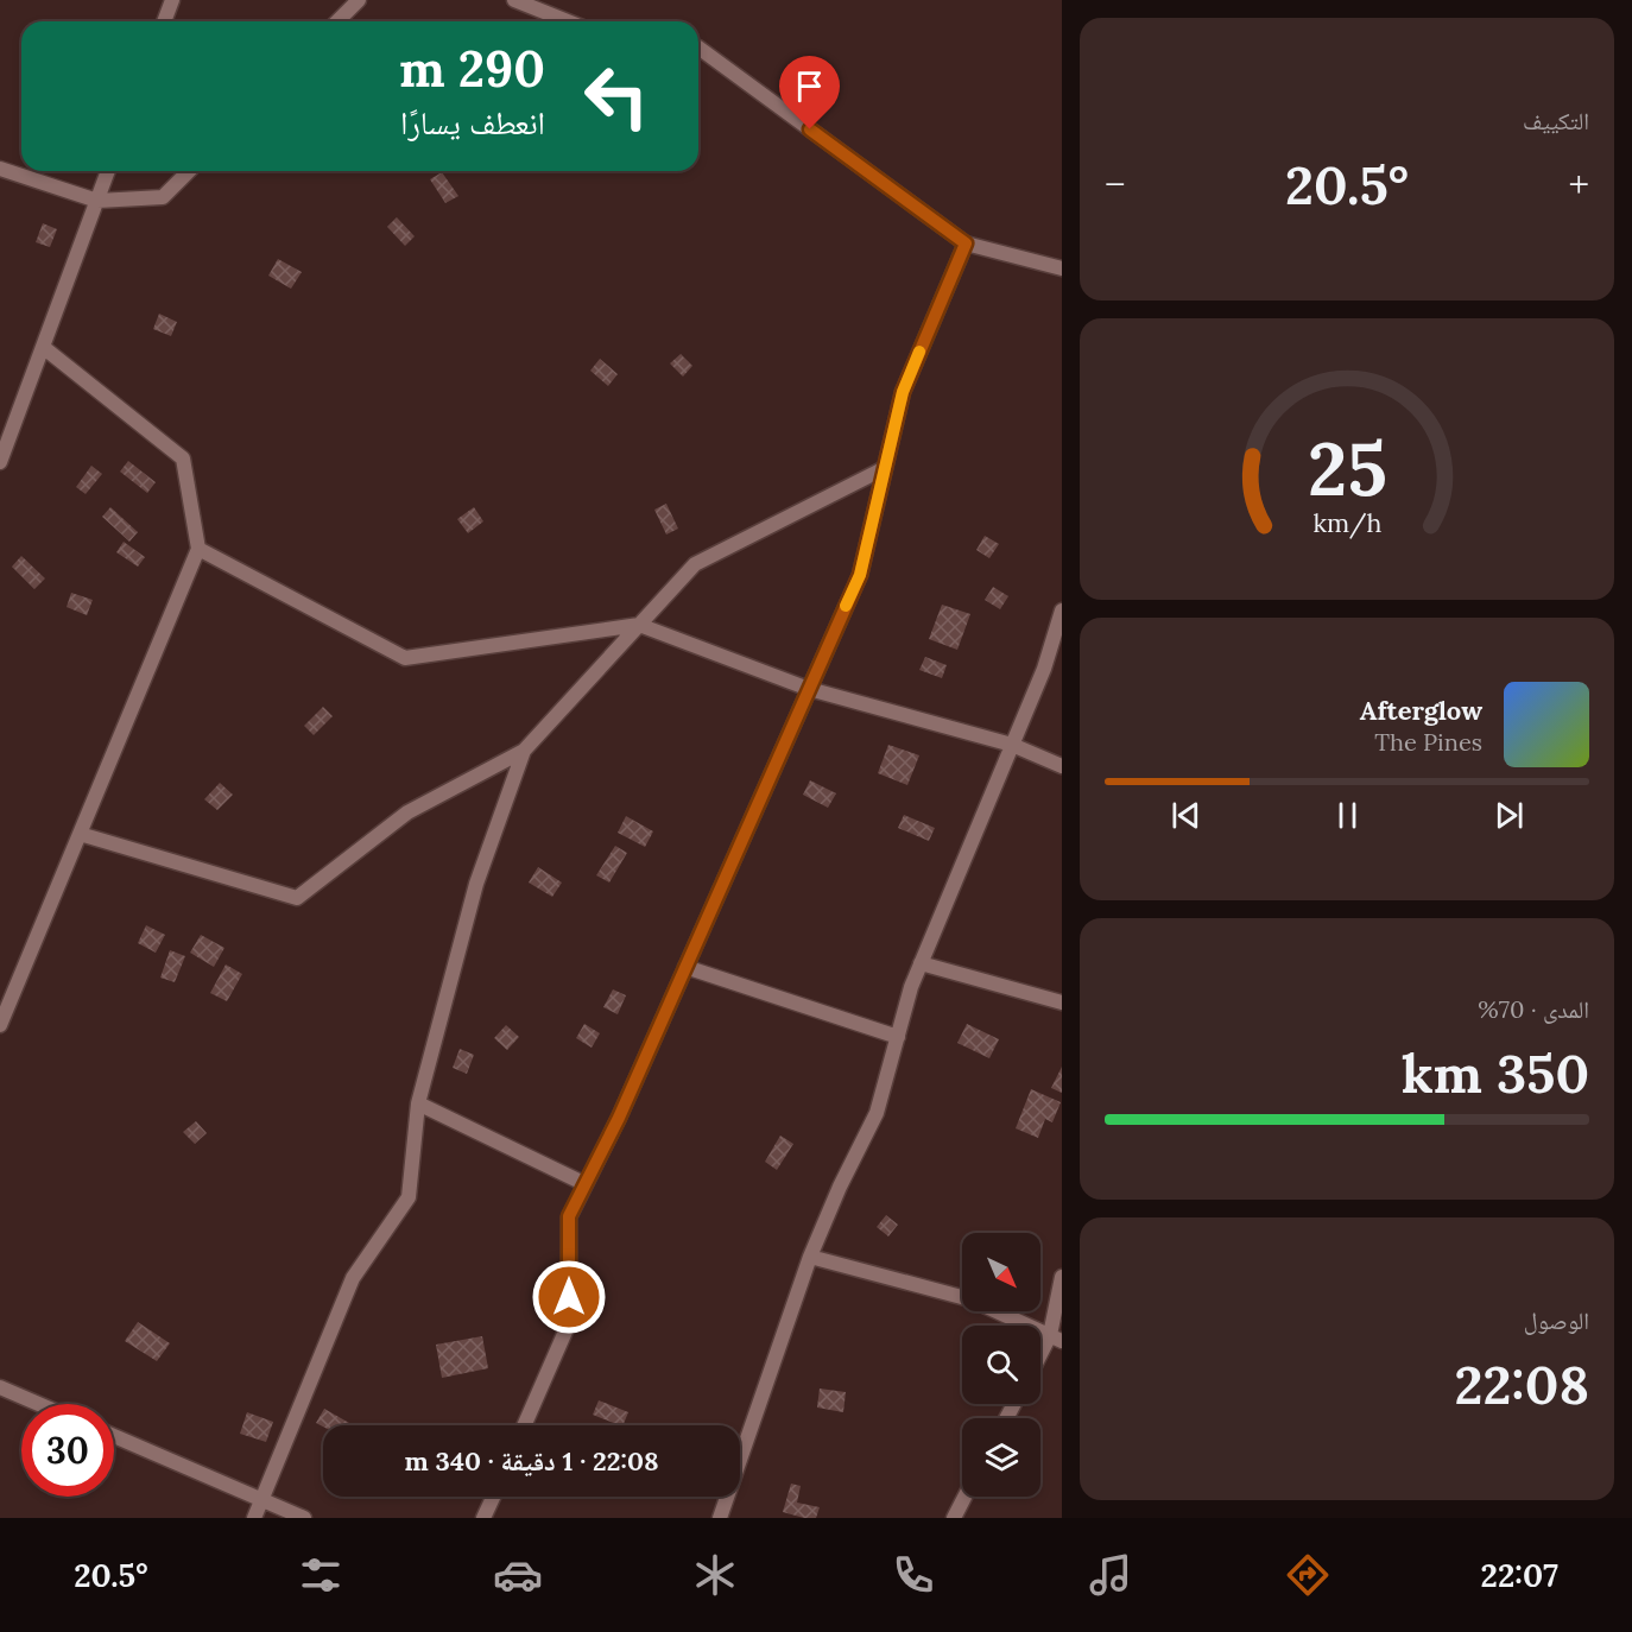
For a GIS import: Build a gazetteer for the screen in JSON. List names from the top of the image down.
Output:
{
  "north": "bottom right",
  "page": {
    "tile": [
      "التكييف",
      ["المدى · 70%", "350 km"],
      ["الوصول", "22:08"]
    ],
    "turn": ["290 m", "انعطف يسارًا"],
    "heat": ["−", "20.5°", "+"],
    "song": ["Afterglow", "The Pines"],
    "limit": "30",
    "trip": "22:08 · 1 دقيقة · 340 m",
    "tabs": ["22:07", "20.5°"],
    "gauge": ["25", "km/h"]
  }
}
